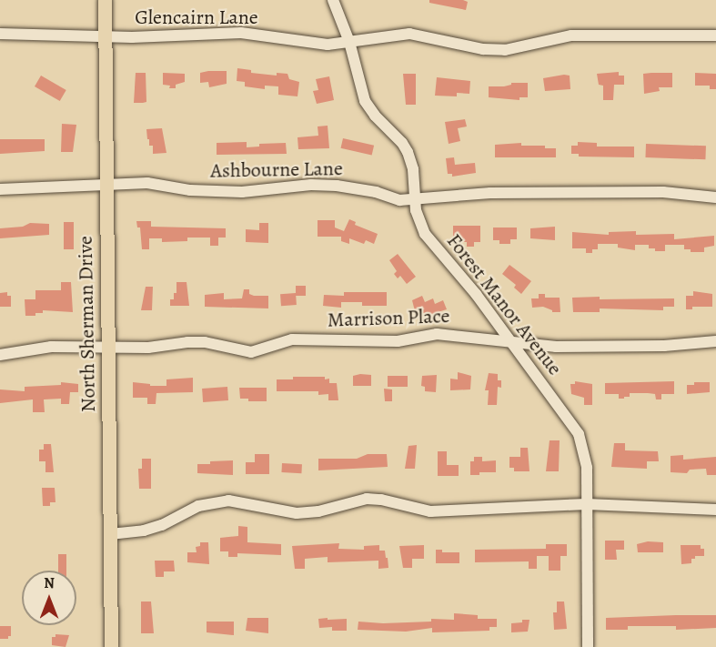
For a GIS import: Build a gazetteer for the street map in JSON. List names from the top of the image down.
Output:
{
  "streets": {
    "main road": ["North Sherman Drive"],
    "street": [
      "Glencairn Lane",
      "Ashbourne Lane",
      "Forest Manor Avenue",
      "Marrison Place"
    ]
  },
  "crossings": [
    ["Glencairn Lane", "Forest Manor Avenue"],
    ["Glencairn Lane", "North Sherman Drive"],
    ["Ashbourne Lane", "Forest Manor Avenue"],
    ["Ashbourne Lane", "North Sherman Drive"],
    ["Forest Manor Avenue", "Marrison Place"],
    ["Marrison Place", "North Sherman Drive"]
  ],
  "north": "top"
}
